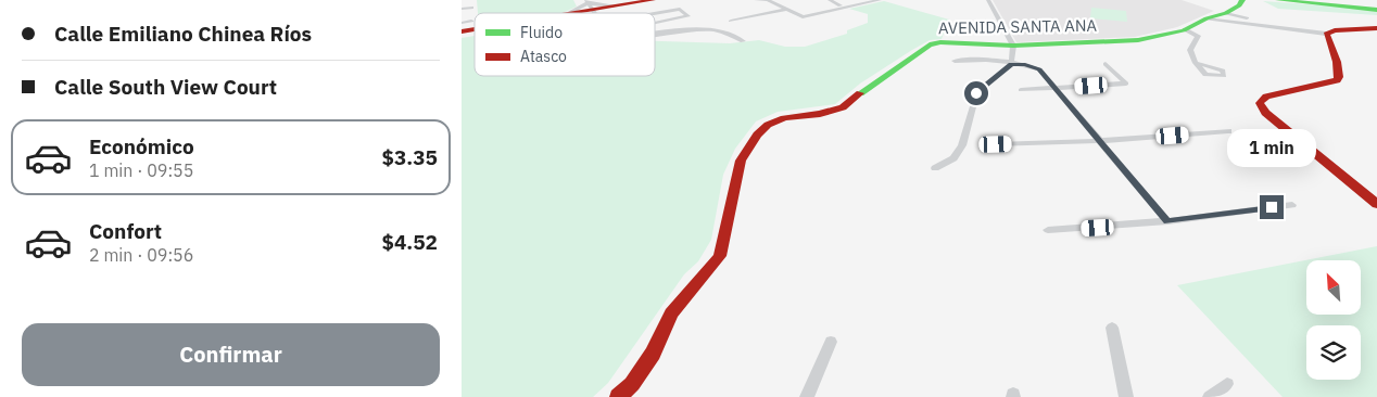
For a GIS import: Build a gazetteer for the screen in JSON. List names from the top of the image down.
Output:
{
  "streets": {
    "street": ["AVENIDA SANTA ANA"]
  },
  "legend": ["Fluido", "Atasco"],
  "north": "top left",
  "page": {
    "banner": ["Calle Emiliano Chinea Ríos", "Calle South View Court"],
    "list": [
      {
        "name": "Económico",
        "note": "1 min · 09:55",
        "value": "$3.35"
      },
      {
        "name": "Confort",
        "note": "2 min · 09:56",
        "value": "$4.52"
      }
    ],
    "bubble": "1 min",
    "buttons": "Confirmar"
  }
}
